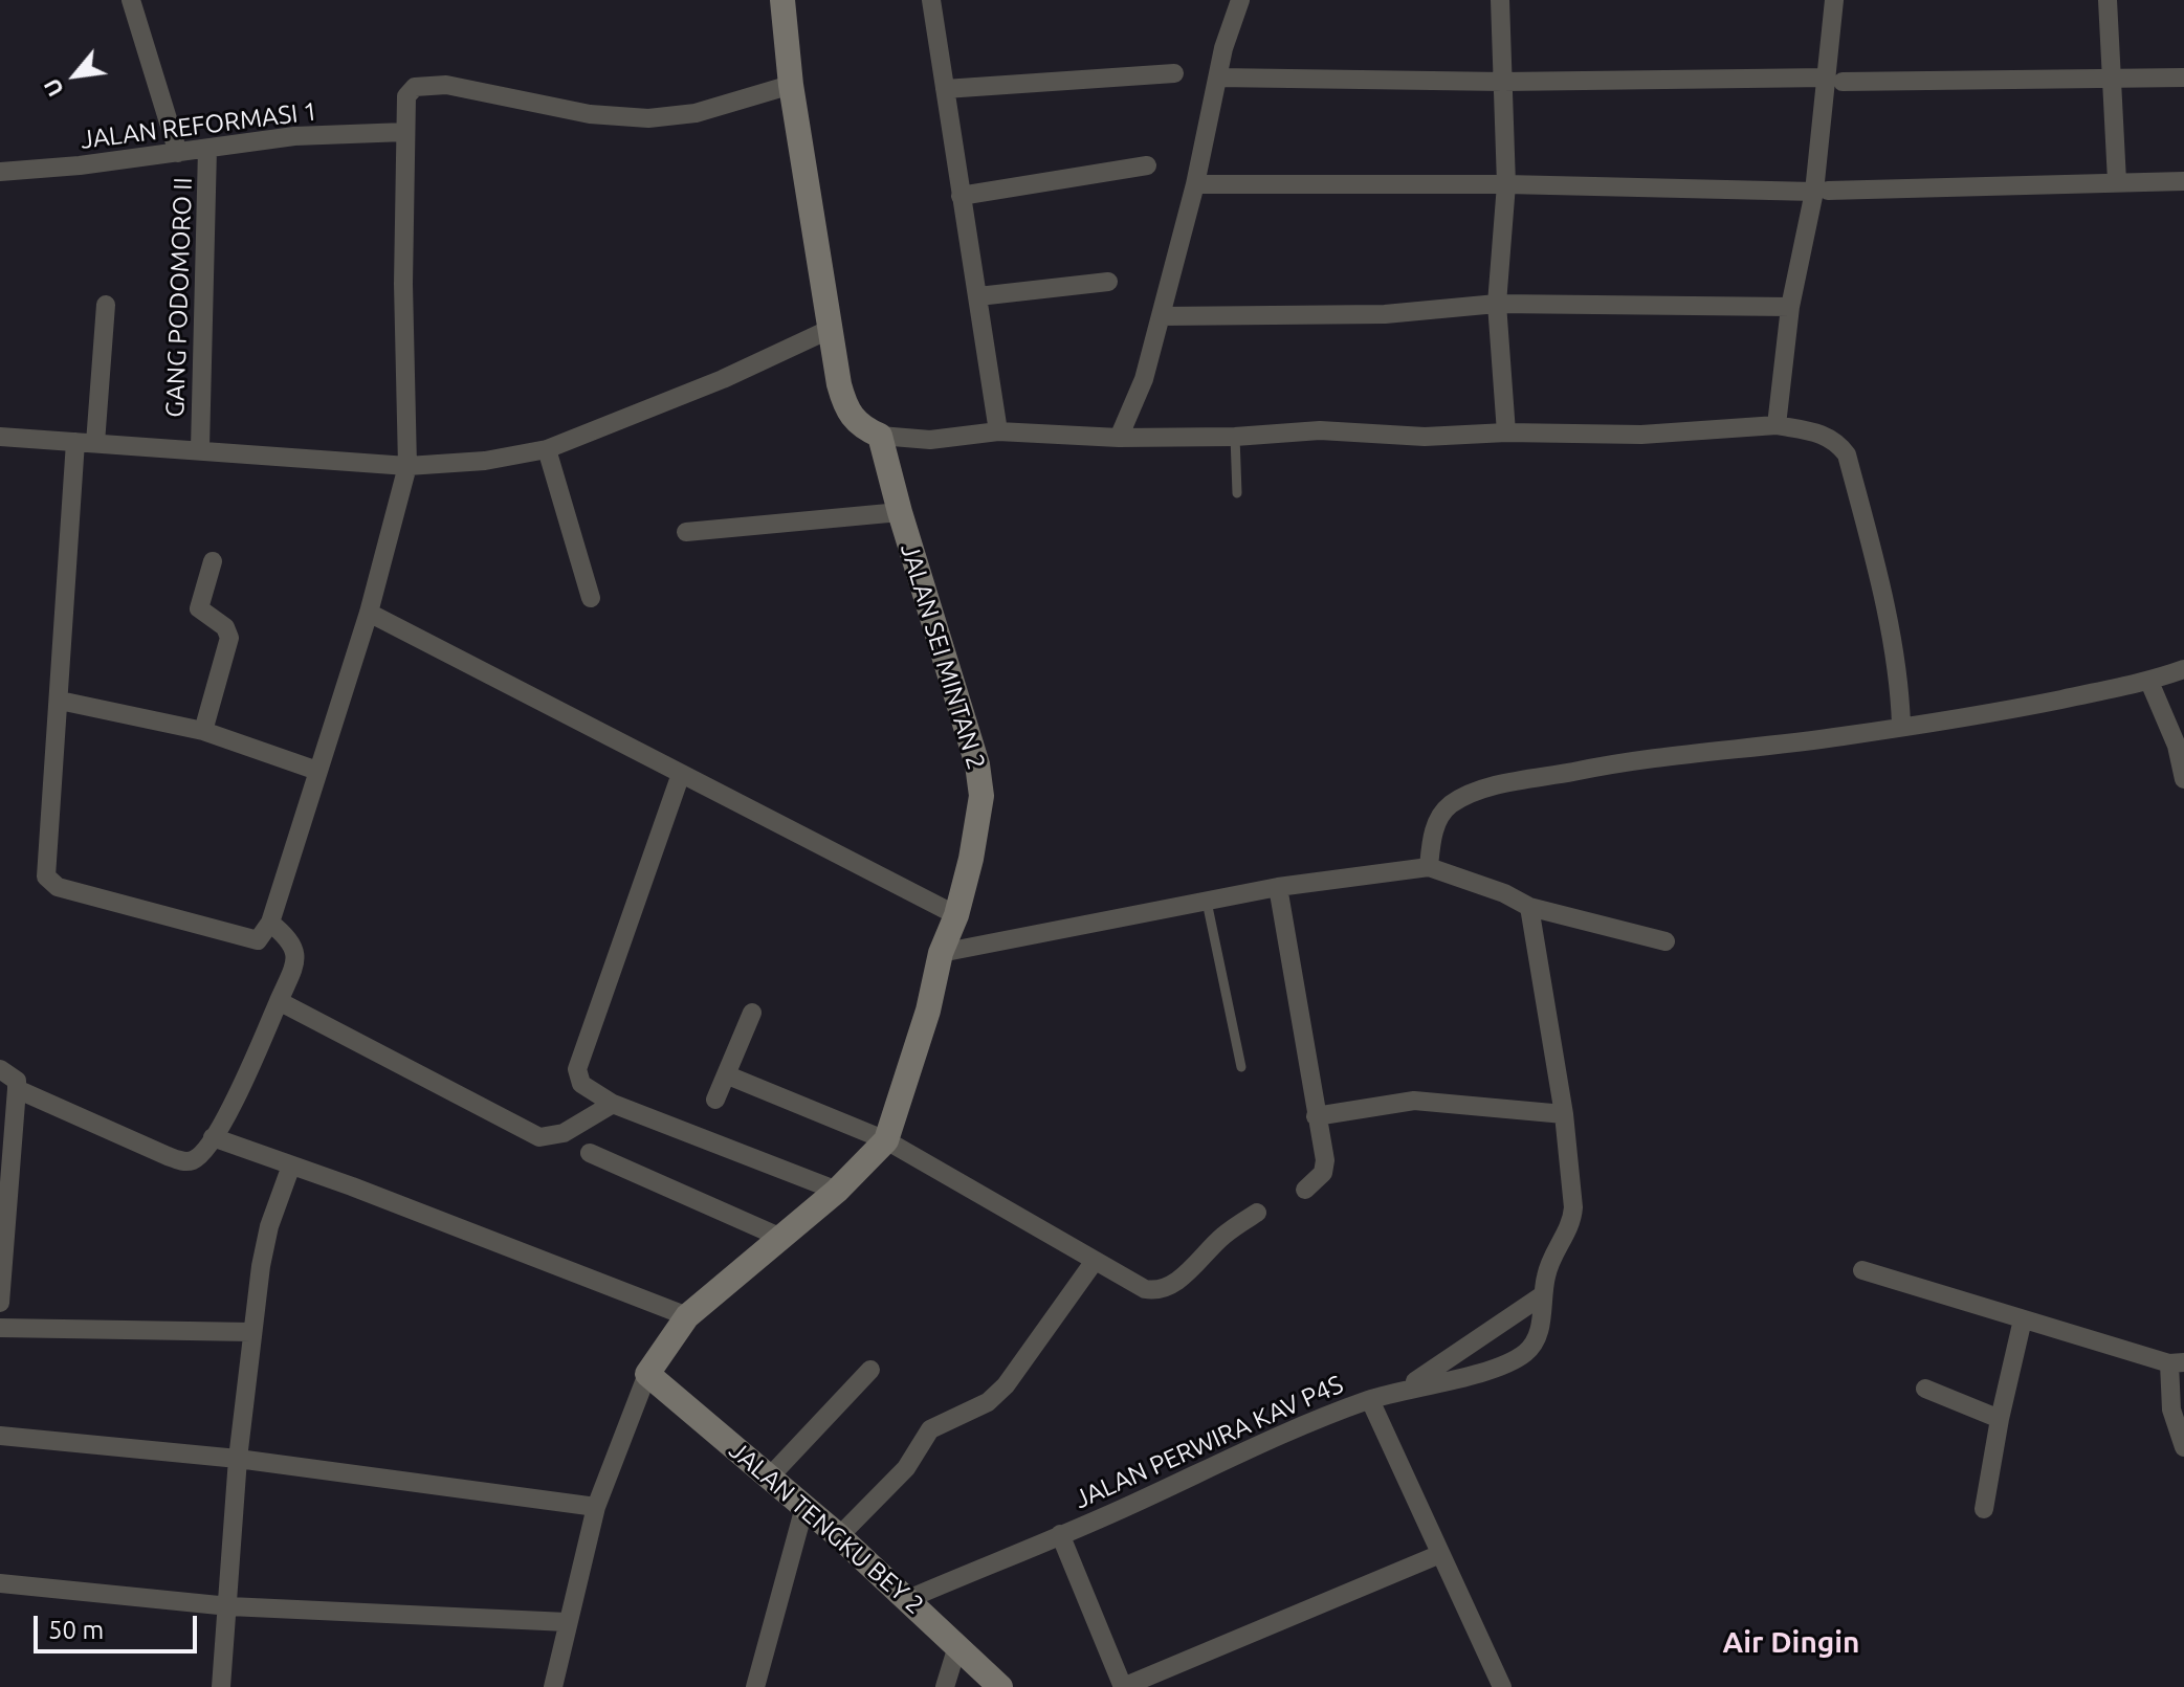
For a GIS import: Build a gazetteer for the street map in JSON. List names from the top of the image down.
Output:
{
  "streets": {
    "street": [
      "JALAN REFORMASI 1",
      "GANG PODOMORO II",
      "JALAN SEI MINTAN 2",
      "JALAN PERWIRA KAV P4S",
      "JALAN TENGKU BEY 2"
    ]
  },
  "crossings": [
    ["JALAN REFORMASI 1", "GANG PODOMORO II"],
    ["JALAN SEI MINTAN 2", "JALAN TENGKU BEY 2"],
    ["JALAN PERWIRA KAV P4S", "JALAN TENGKU BEY 2"]
  ],
  "districts": ["Air Dingin"],
  "scale_bar": "50 m",
  "north": "bottom left"
}
